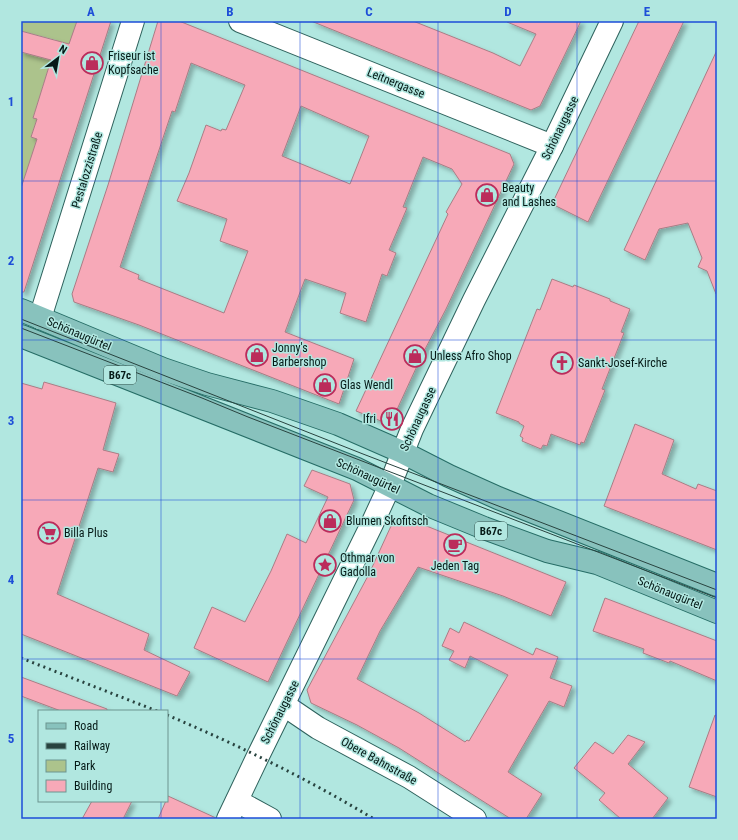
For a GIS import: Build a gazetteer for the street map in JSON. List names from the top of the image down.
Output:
{
  "streets": {
    "main road": ["Schönaugürtel", "B67c"],
    "street": [
      "Leitnergasse",
      "Schönaugasse",
      "Pestalozzistraße",
      "Obere Bahnstraße"
    ]
  },
  "crossings": [
    ["Leitnergasse", "Schönaugasse"],
    ["Schönaugasse", "Schönaugürtel"],
    ["Schönaugasse", "Obere Bahnstraße"],
    ["Pestalozzistraße", "Schönaugürtel"]
  ],
  "places": {
    "shop": [
      "Friseur ist Kopfsache",
      "Beauty and Lashes",
      "Jonny's Barbershop",
      "Unless Afro Shop",
      "Glas Wendl",
      "Blumen Skofitsch"
    ],
    "church": ["Sankt-Josef-Kirche"],
    "restaurant": ["Ifri"],
    "supermarket": ["Billa Plus"],
    "cafe": ["Jeden Tag"],
    "place": ["Othmar von Gadolla"]
  },
  "legend": [
    "Road",
    "Railway",
    "Park",
    "Building"
  ],
  "north": "top right",
  "grid": {
    "columns": [
      "A",
      "B",
      "C",
      "D",
      "E"
    ],
    "rows": [
      "1",
      "2",
      "3",
      "4",
      "5"
    ]
  }
}
